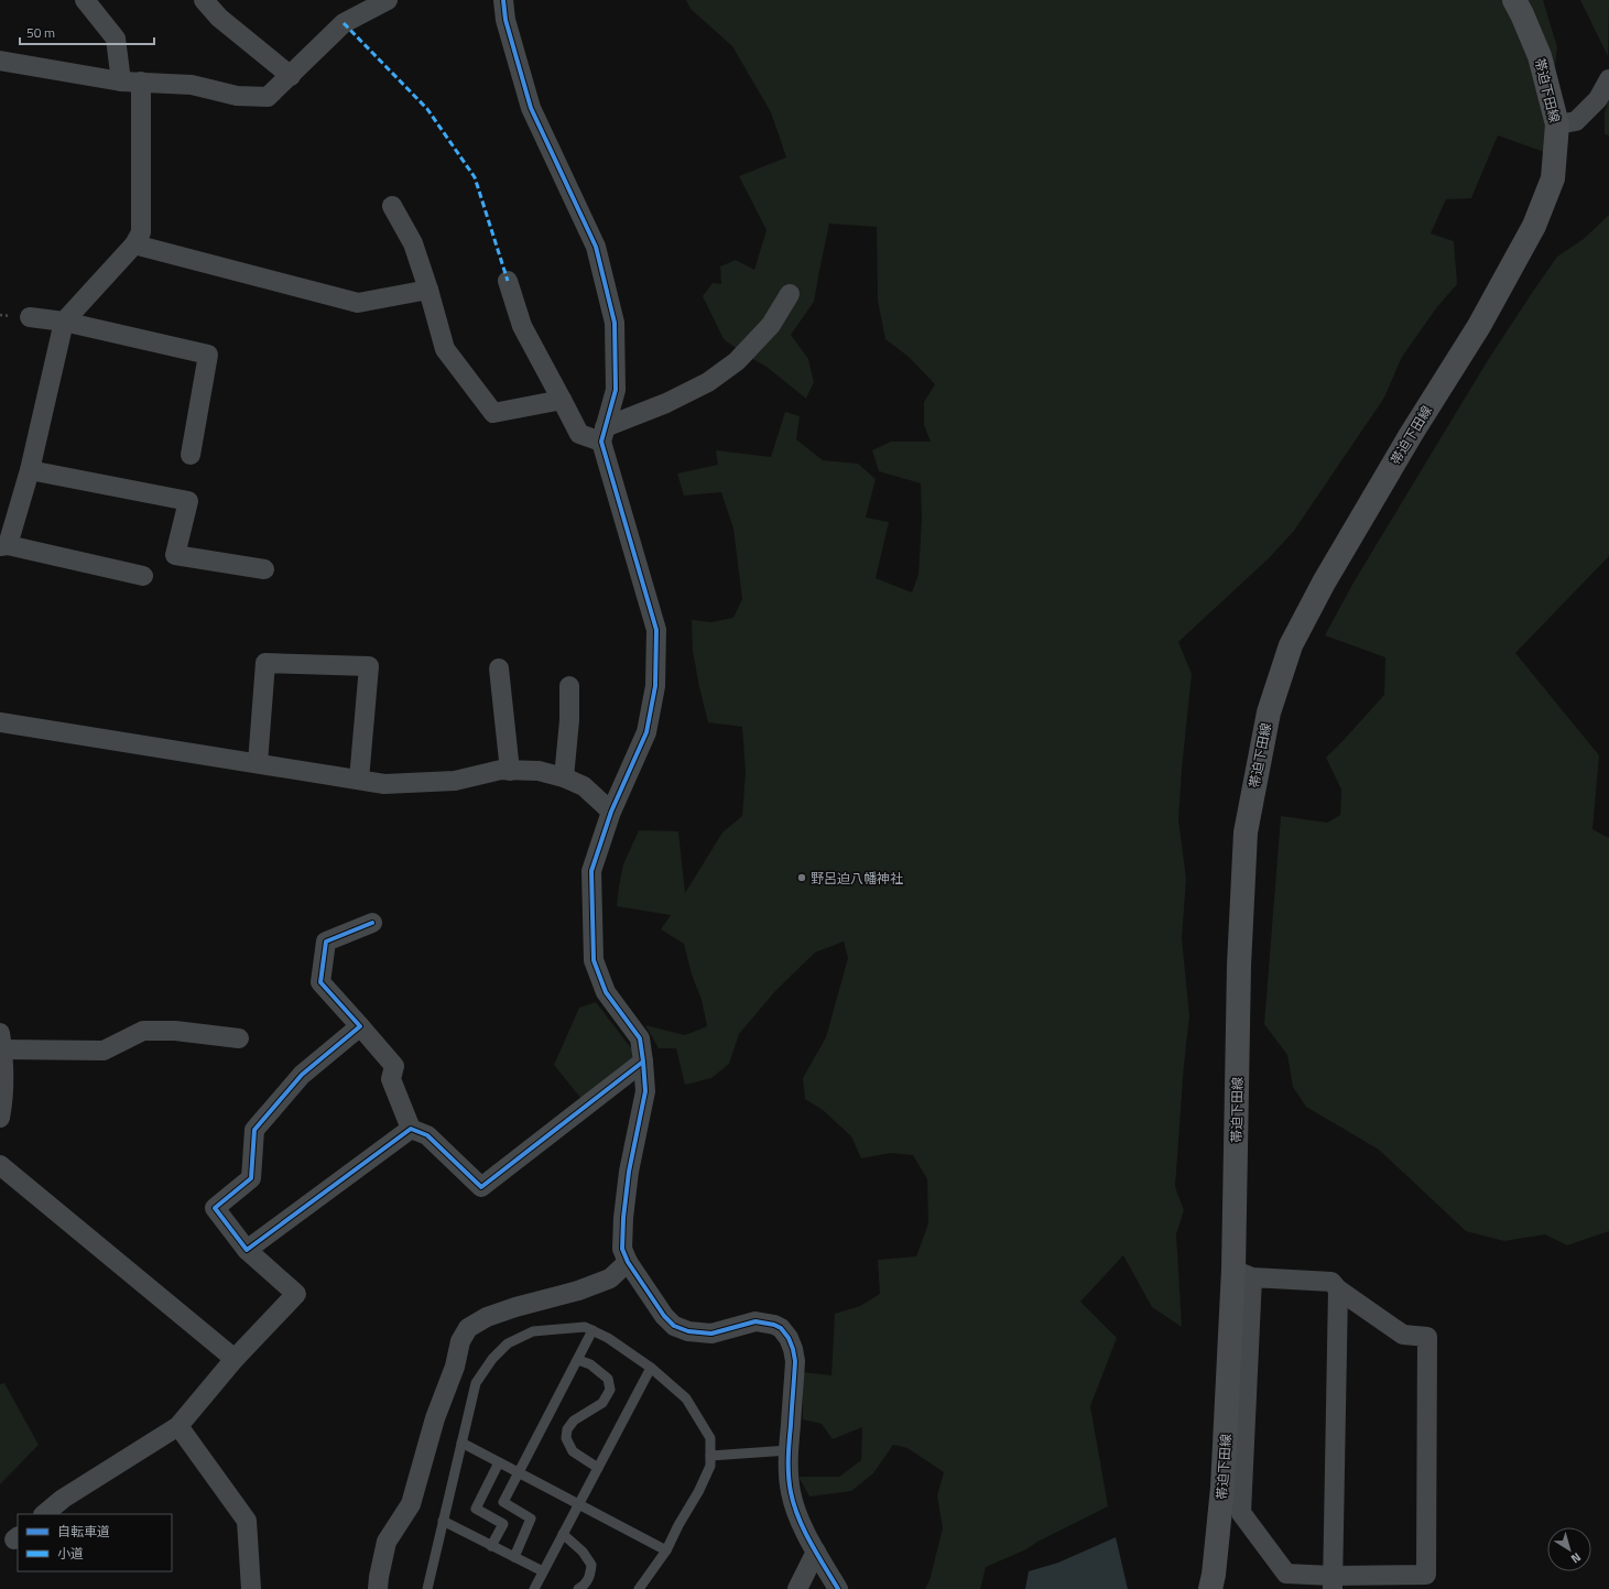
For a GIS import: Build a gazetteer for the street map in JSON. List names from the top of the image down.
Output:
{
  "streets": {
    "main road": ["帯迫下田線"]
  },
  "places": ["野呂迫八幡神社"],
  "legend": ["自転車道", "小道"],
  "scale_bar": "50 m",
  "north": "bottom right"
}
